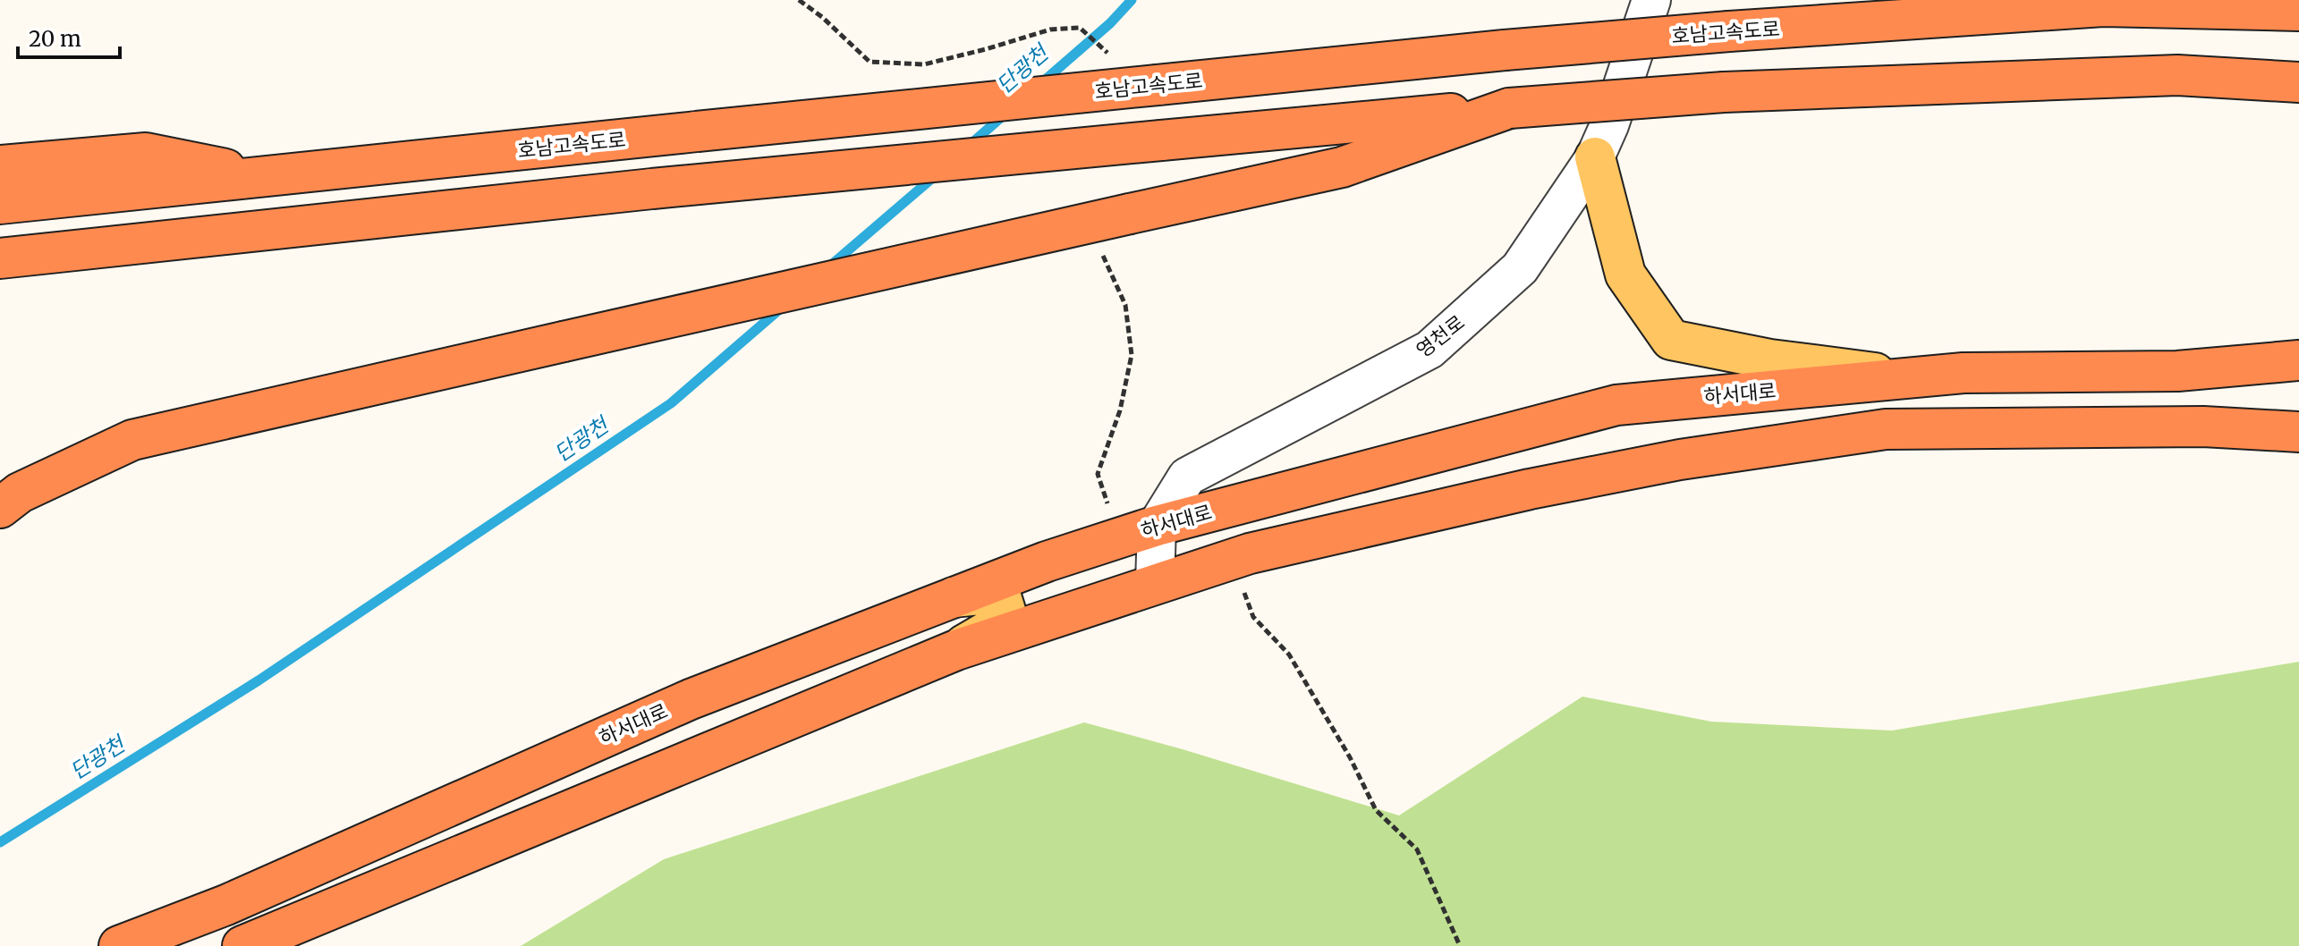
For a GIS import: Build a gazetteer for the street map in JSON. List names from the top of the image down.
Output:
{
  "streets": {
    "highway": ["호남고속도로", "하서대로"],
    "street": ["영천로"]
  },
  "crossings": [
    ["영천로", "하서대로"]
  ],
  "water": ["단광천"],
  "scale_bar": "20 m"
}
